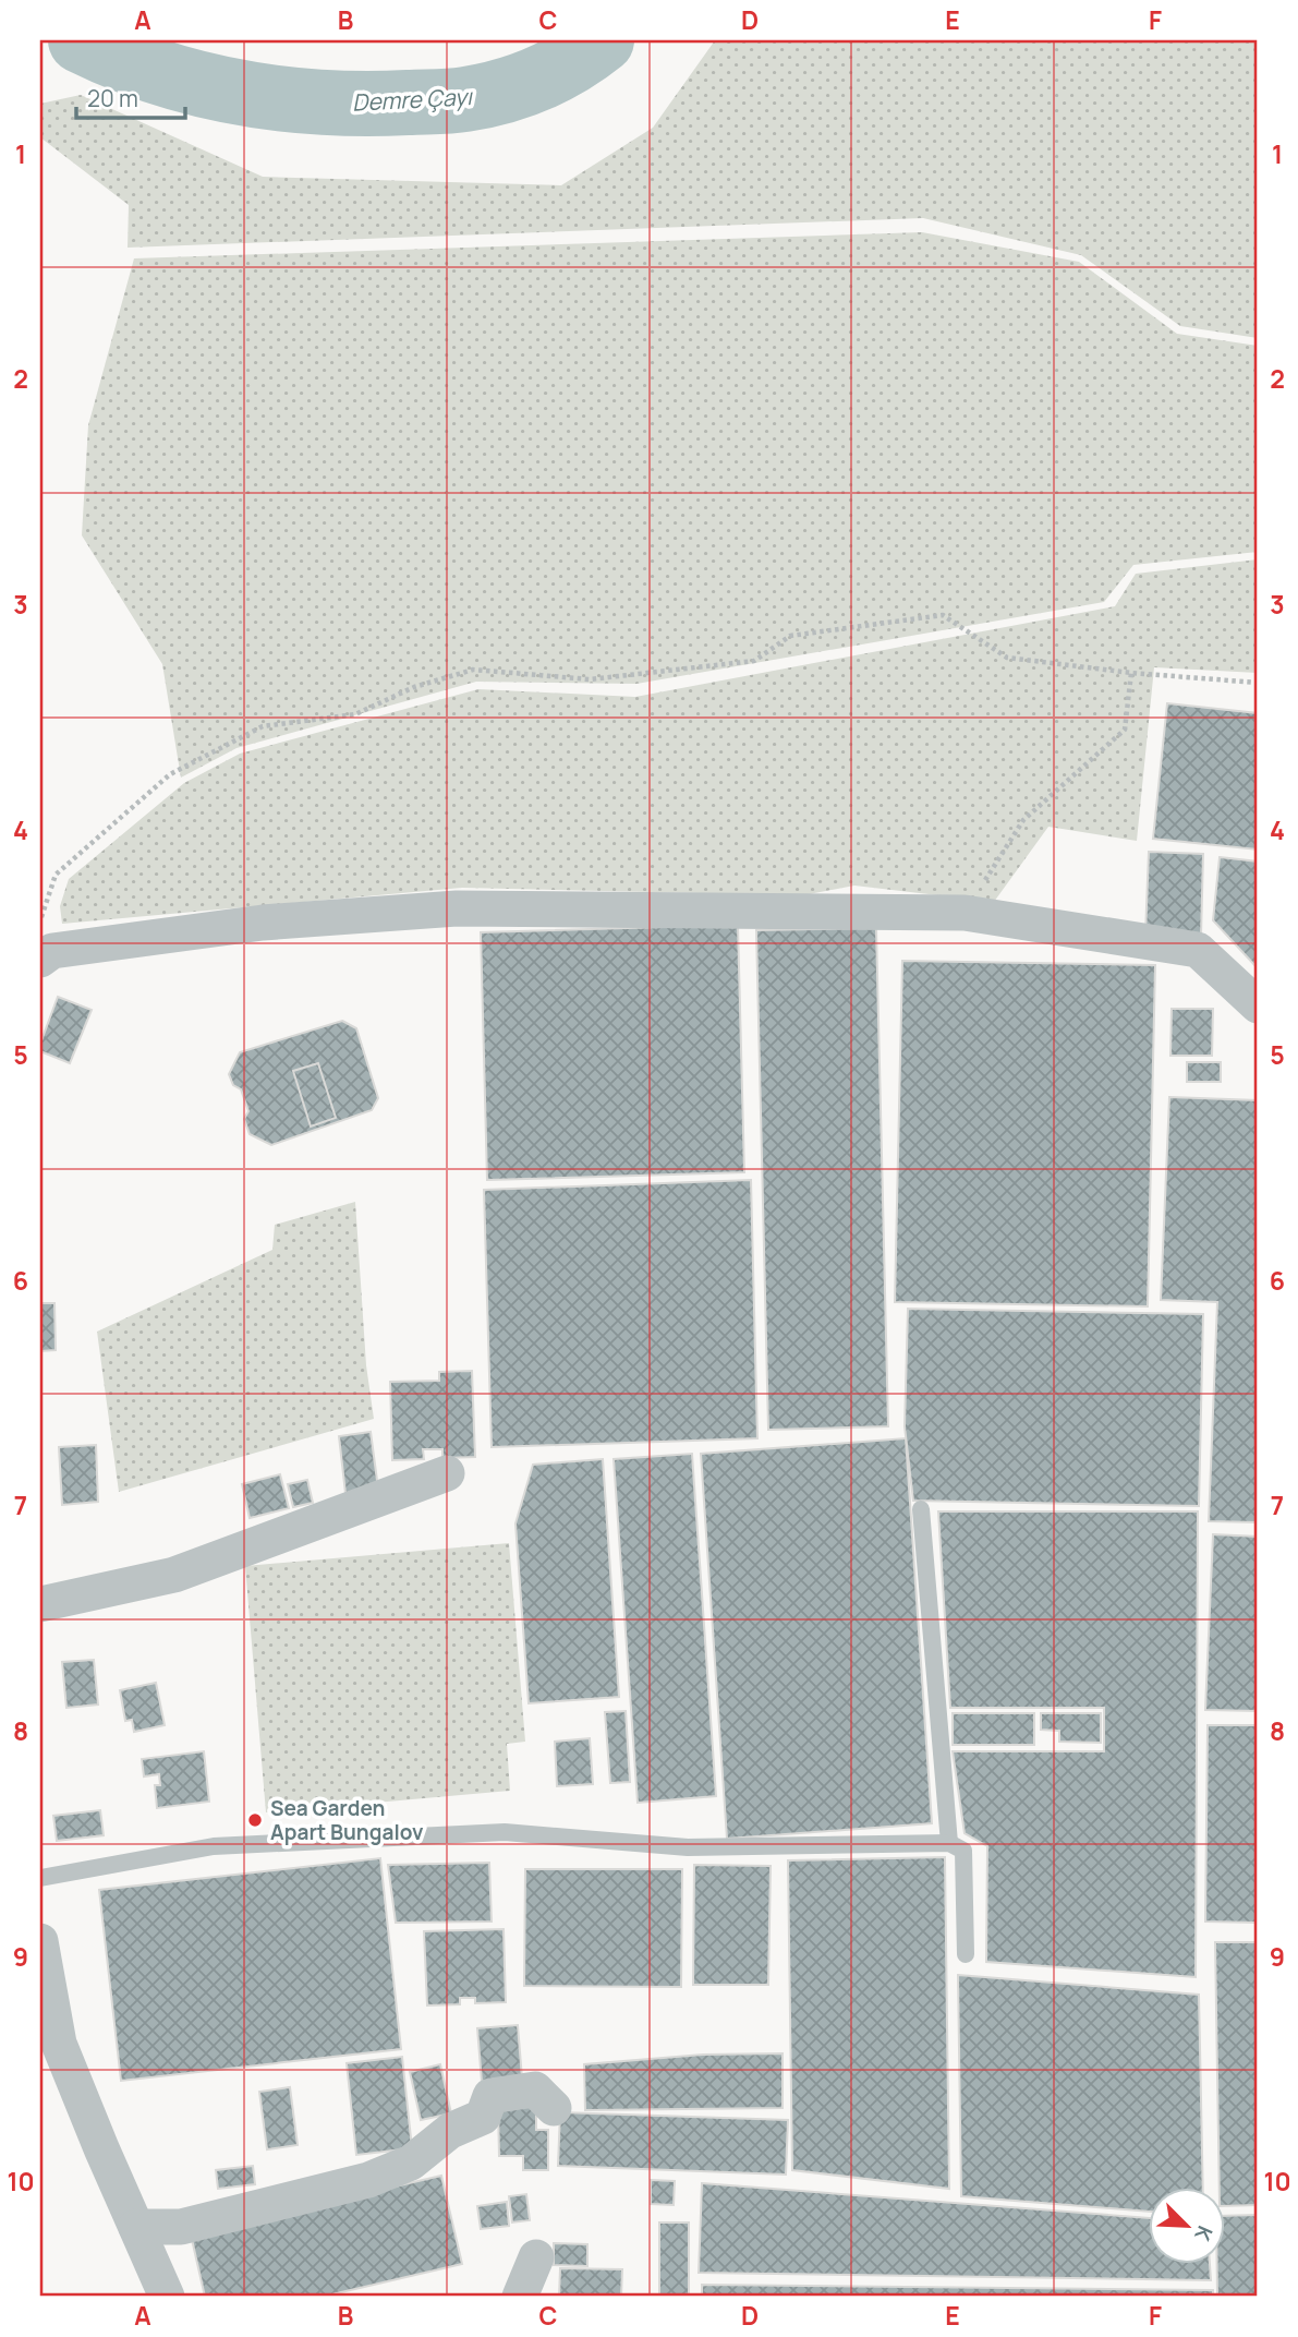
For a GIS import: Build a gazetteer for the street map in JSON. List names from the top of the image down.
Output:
{
  "water": ["Demre Çayı"],
  "places": ["Sea Garden Apart Bungalov"],
  "scale_bar": "20 m",
  "north": "bottom right",
  "grid": {
    "columns": [
      "A",
      "B",
      "C",
      "D",
      "E",
      "F"
    ],
    "rows": [
      "1",
      "2",
      "3",
      "4",
      "5",
      "6",
      "7",
      "8",
      "9",
      "10"
    ]
  }
}
